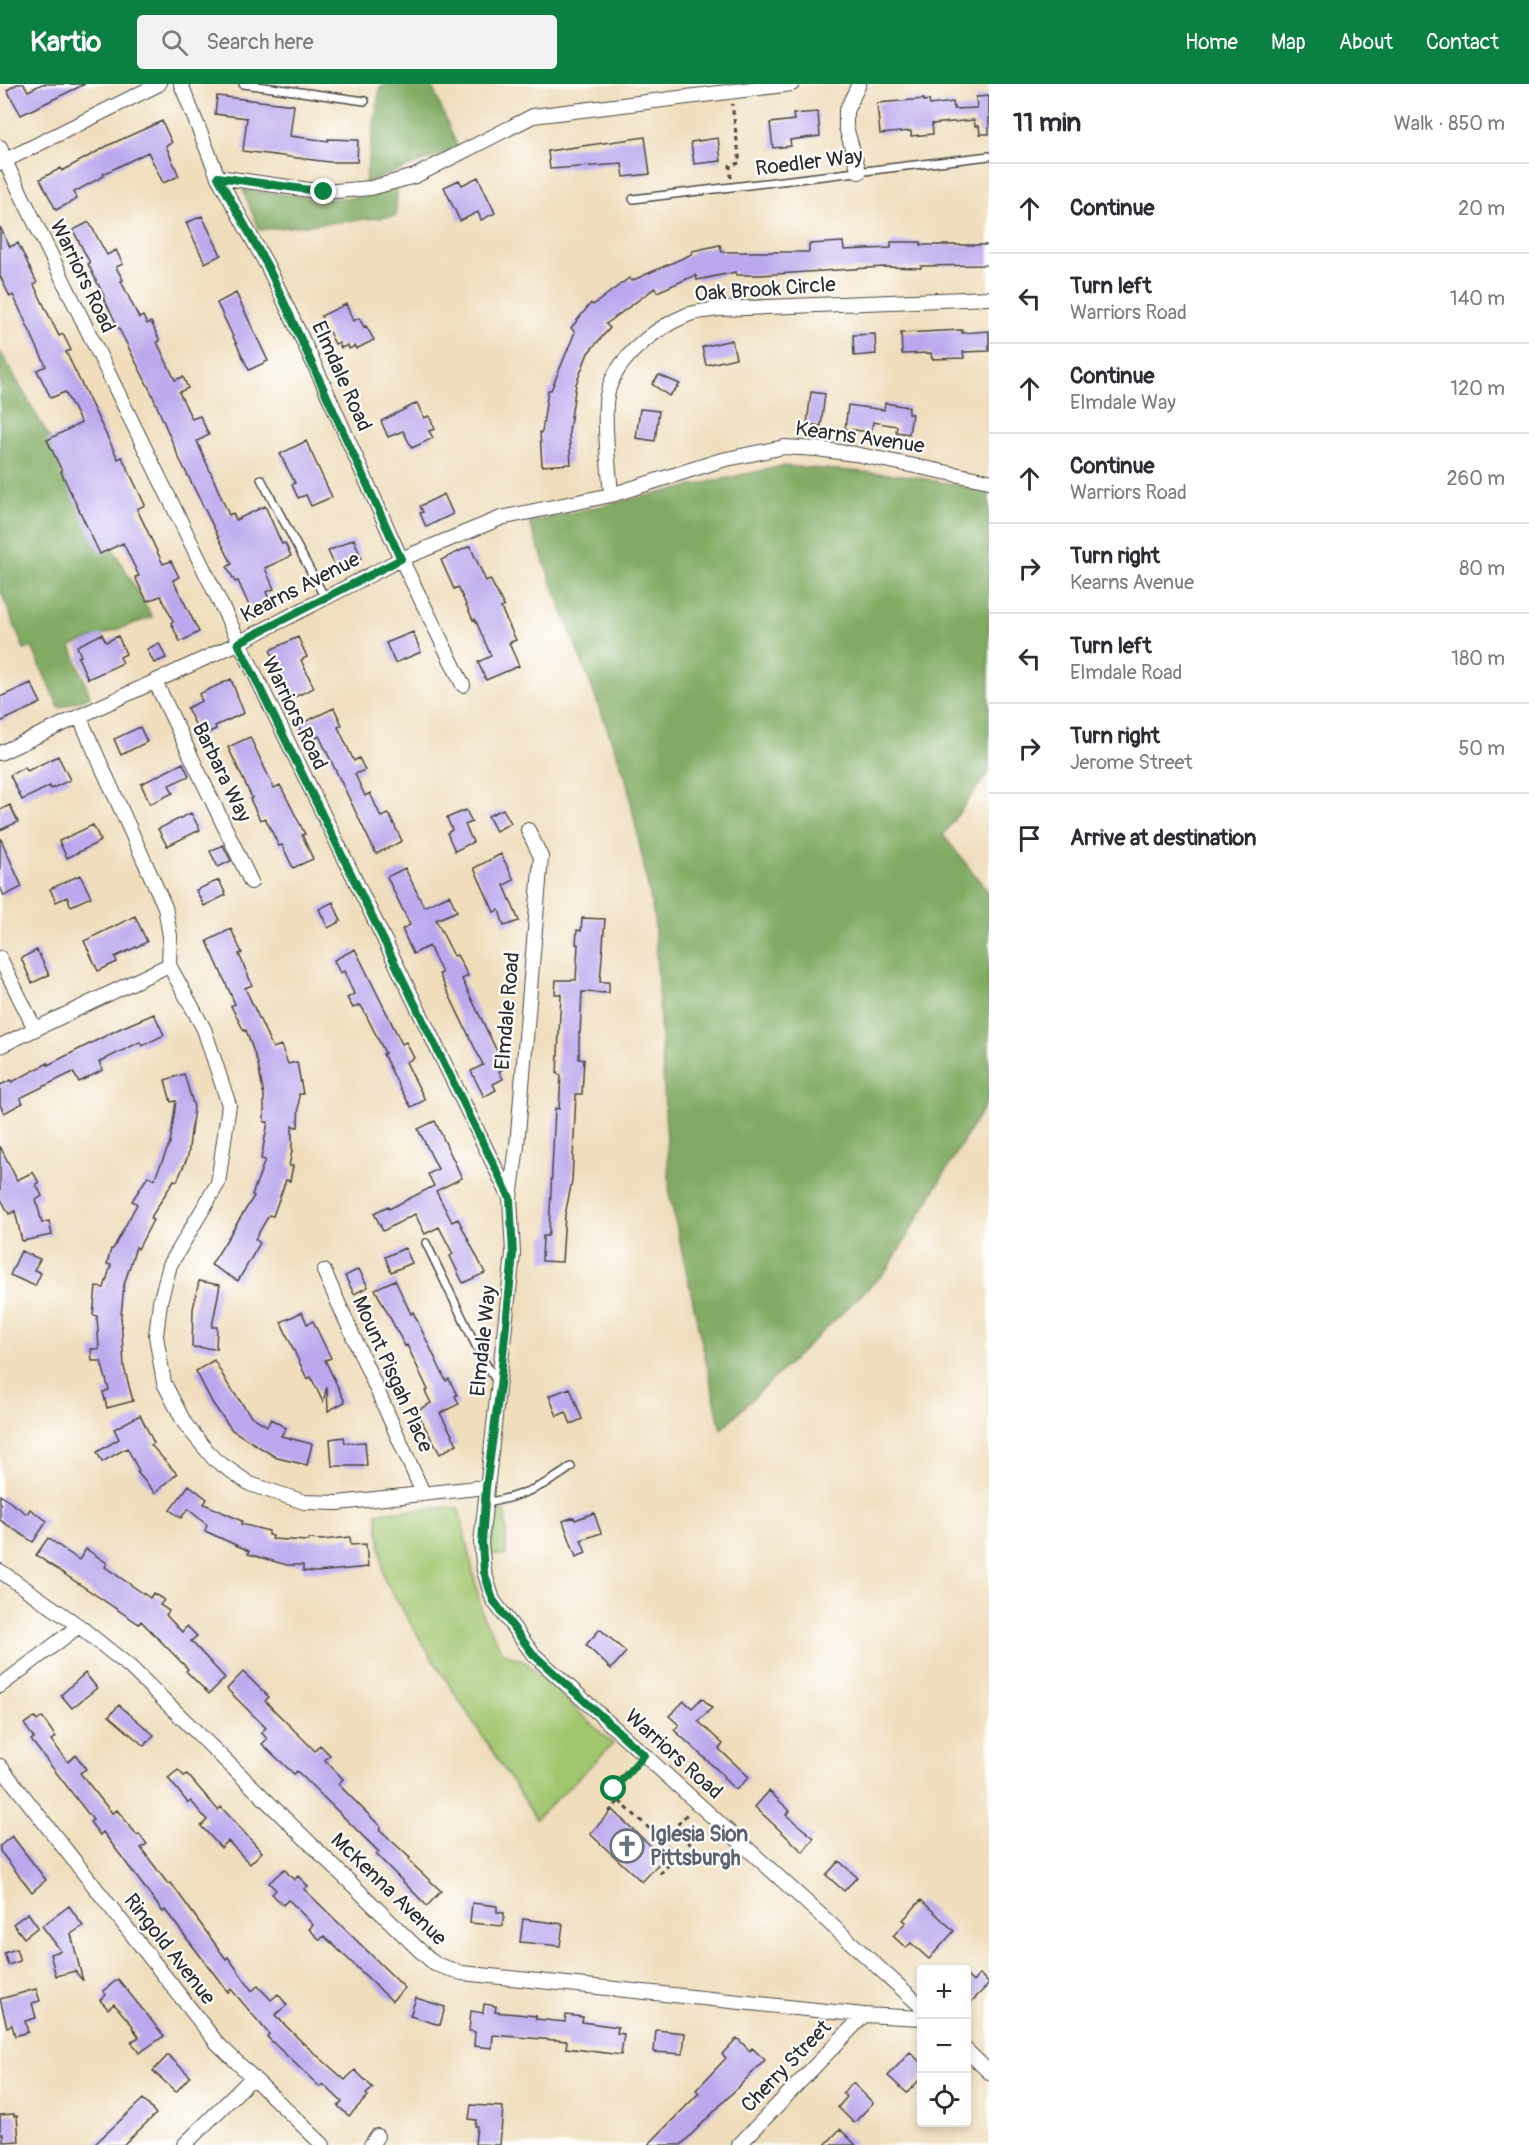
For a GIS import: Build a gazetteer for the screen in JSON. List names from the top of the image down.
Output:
{
  "streets": {
    "street": [
      "Warriors Road",
      "Oak Brook Circle",
      "Elmdale Road",
      "Kearns Avenue",
      "Barbara Way",
      "Elmdale Way",
      "Mount Pisgah Place",
      "McKenna Avenue",
      "Ringold Avenue",
      "Cherry Street"
    ],
    "lane": ["Roedler Way"]
  },
  "crossings": [
    ["Warriors Road", "Elmdale Road"],
    ["Warriors Road", "Kearns Avenue"],
    ["Warriors Road", "Elmdale Way"],
    ["Oak Brook Circle", "Kearns Avenue"],
    ["Elmdale Road", "Kearns Avenue"],
    ["Elmdale Road", "Elmdale Way"],
    ["Kearns Avenue", "Barbara Way"],
    ["McKenna Avenue", "Cherry Street"]
  ],
  "places": {
    "church": ["Iglesia Sion Pittsburgh"]
  },
  "page": {
    "header": "Kartio",
    "search": "Search here",
    "nav": [
      "Home",
      "Map",
      "About",
      "Contact"
    ],
    "heading": ["11 min", "Walk · 850 m"],
    "list": [
      ["Continue", "20 m"],
      ["Turn left", "Warriors Road", "140 m"],
      ["Continue", "Elmdale Way", "120 m"],
      ["Continue", "Warriors Road", "260 m"],
      ["Turn right", "Kearns Avenue", "80 m"],
      ["Turn left", "Elmdale Road", "180 m"],
      ["Turn right", "Jerome Street", "50 m"],
      "Arrive at destination"
    ],
    "map_buttons": ["+", "−"]
  }
}
